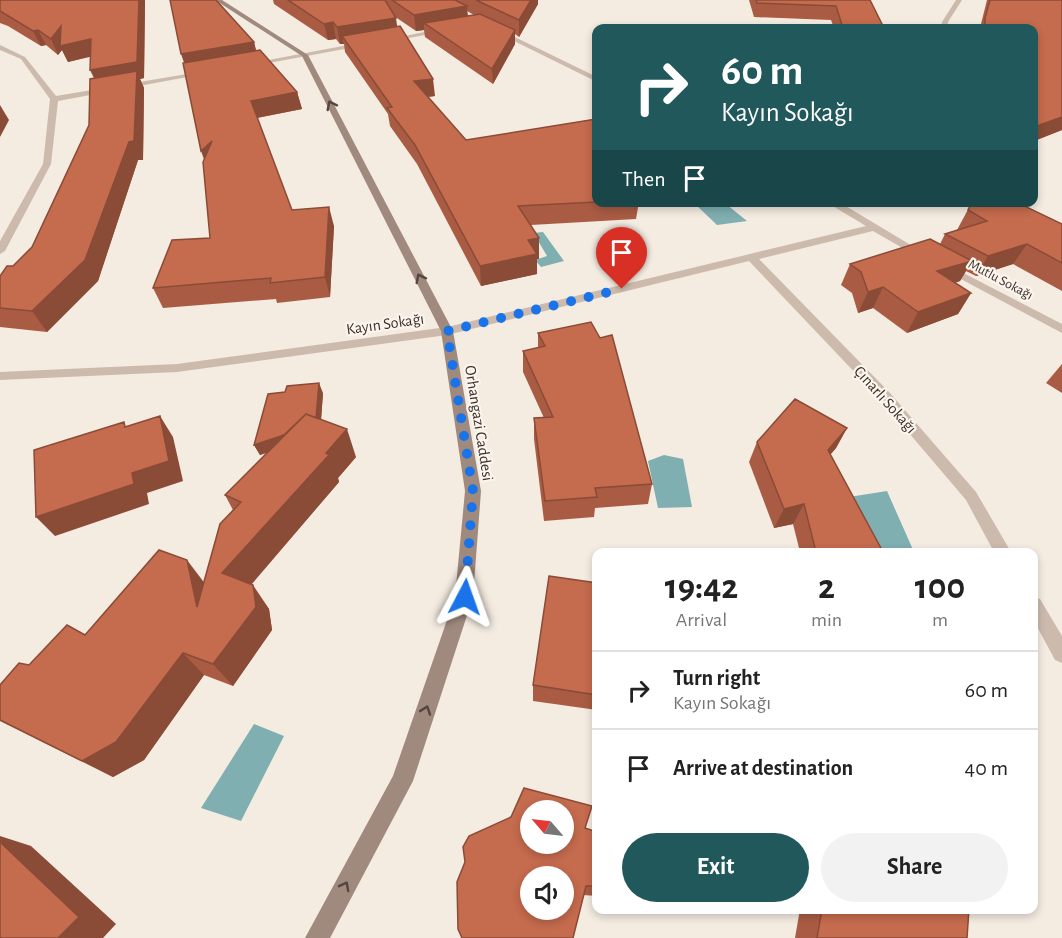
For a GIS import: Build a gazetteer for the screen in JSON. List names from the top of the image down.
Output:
{
  "streets": {
    "street": [
      "Mutlu Sokağı",
      "Kayın Sokağı",
      "Çınarlı Sokağı",
      "Orhangazi Caddesi"
    ]
  },
  "crossings": [
    ["Mutlu Sokağı", "Kayın Sokağı"],
    ["Kayın Sokağı", "Çınarlı Sokağı"],
    ["Kayın Sokağı", "Orhangazi Caddesi"]
  ],
  "one_way": ["Orhangazi Caddesi"],
  "north": "top left",
  "page": {
    "turn": ["60 m", "Kayın Sokağı"],
    "then": "Then",
    "eta": [
      "19:42",
      "Arrival",
      "2",
      "min",
      "100",
      "m"
    ],
    "list": [
      {
        "name": "Turn right",
        "note": "Kayın Sokağı",
        "value": "60 m"
      },
      {
        "name": "Arrive at destination",
        "value": "40 m"
      }
    ],
    "buttons": ["Exit", "Share"]
  }
}
